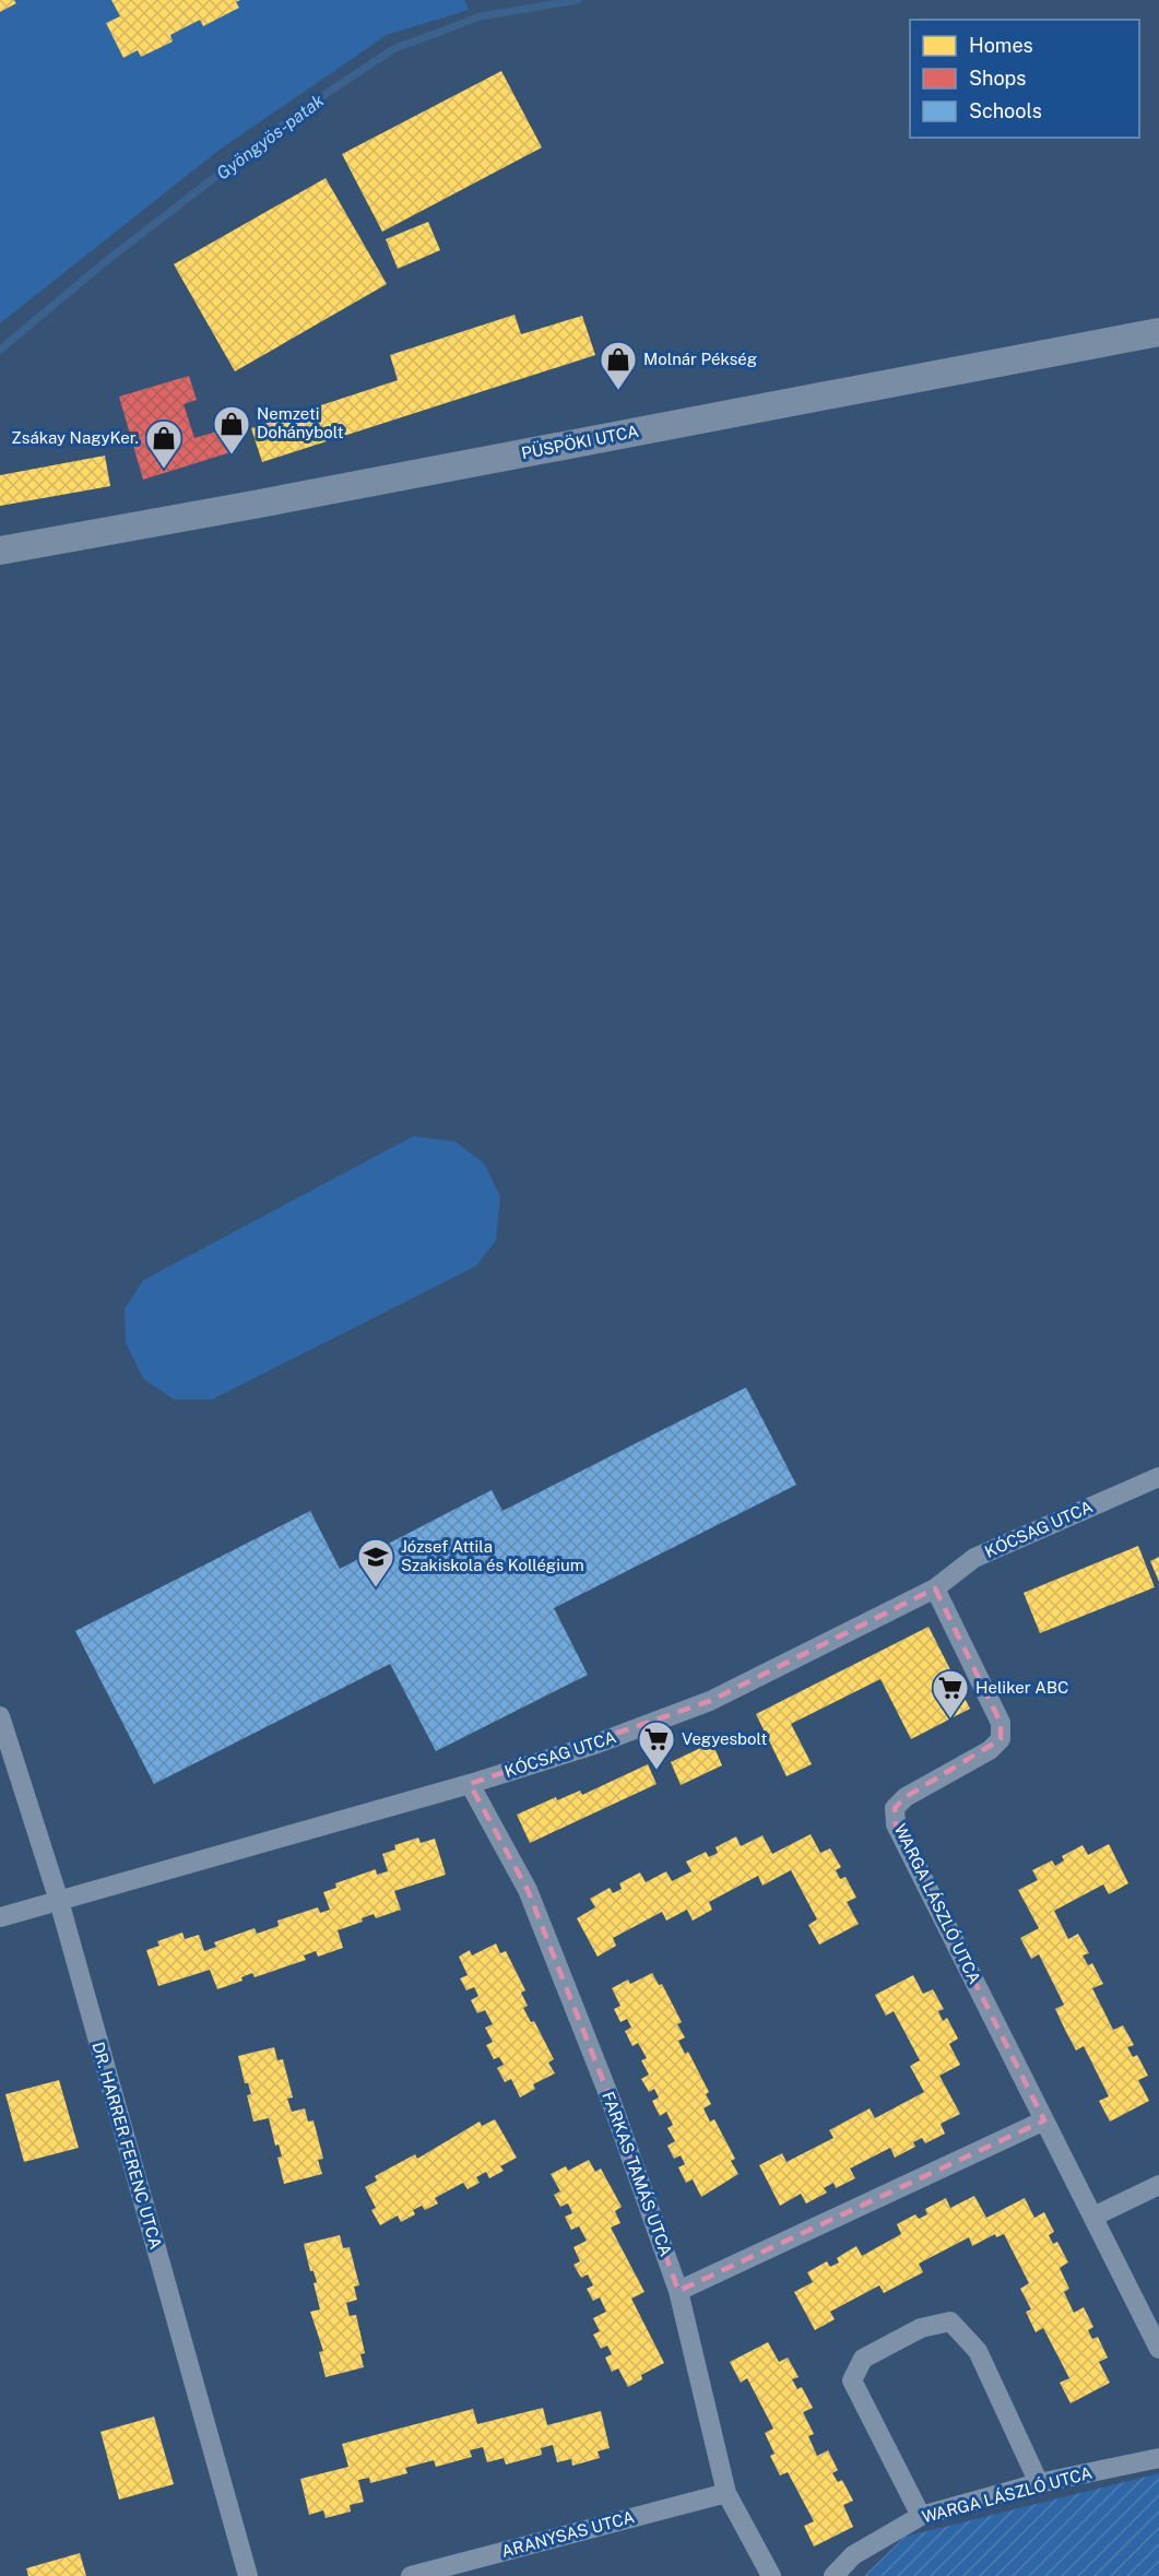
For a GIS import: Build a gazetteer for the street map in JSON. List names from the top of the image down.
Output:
{
  "streets": {
    "street": [
      "PÜSPÖKI UTCA",
      "KÓCSAG UTCA",
      "WARGA LÁSZLÓ UTCA",
      "DR. HARRER FERENC UTCA",
      "FARKAS TAMÁS UTCA",
      "ARANYSAS UTCA"
    ]
  },
  "crossings": [
    ["KÓCSAG UTCA", "WARGA LÁSZLÓ UTCA"],
    ["KÓCSAG UTCA", "DR. HARRER FERENC UTCA"],
    ["KÓCSAG UTCA", "FARKAS TAMÁS UTCA"],
    ["FARKAS TAMÁS UTCA", "ARANYSAS UTCA"]
  ],
  "water": ["Gyöngyös-patak"],
  "places": {
    "shop": ["Molnár Pékség", "Nemzeti Dohánybolt", "Zsákay NagyKer."],
    "school or university": ["József Attila Szakiskola és Kollégium"],
    "supermarket": ["Heliker ABC", "Vegyesbolt"]
  },
  "legend": ["Homes", "Shops", "Schools"]
}
